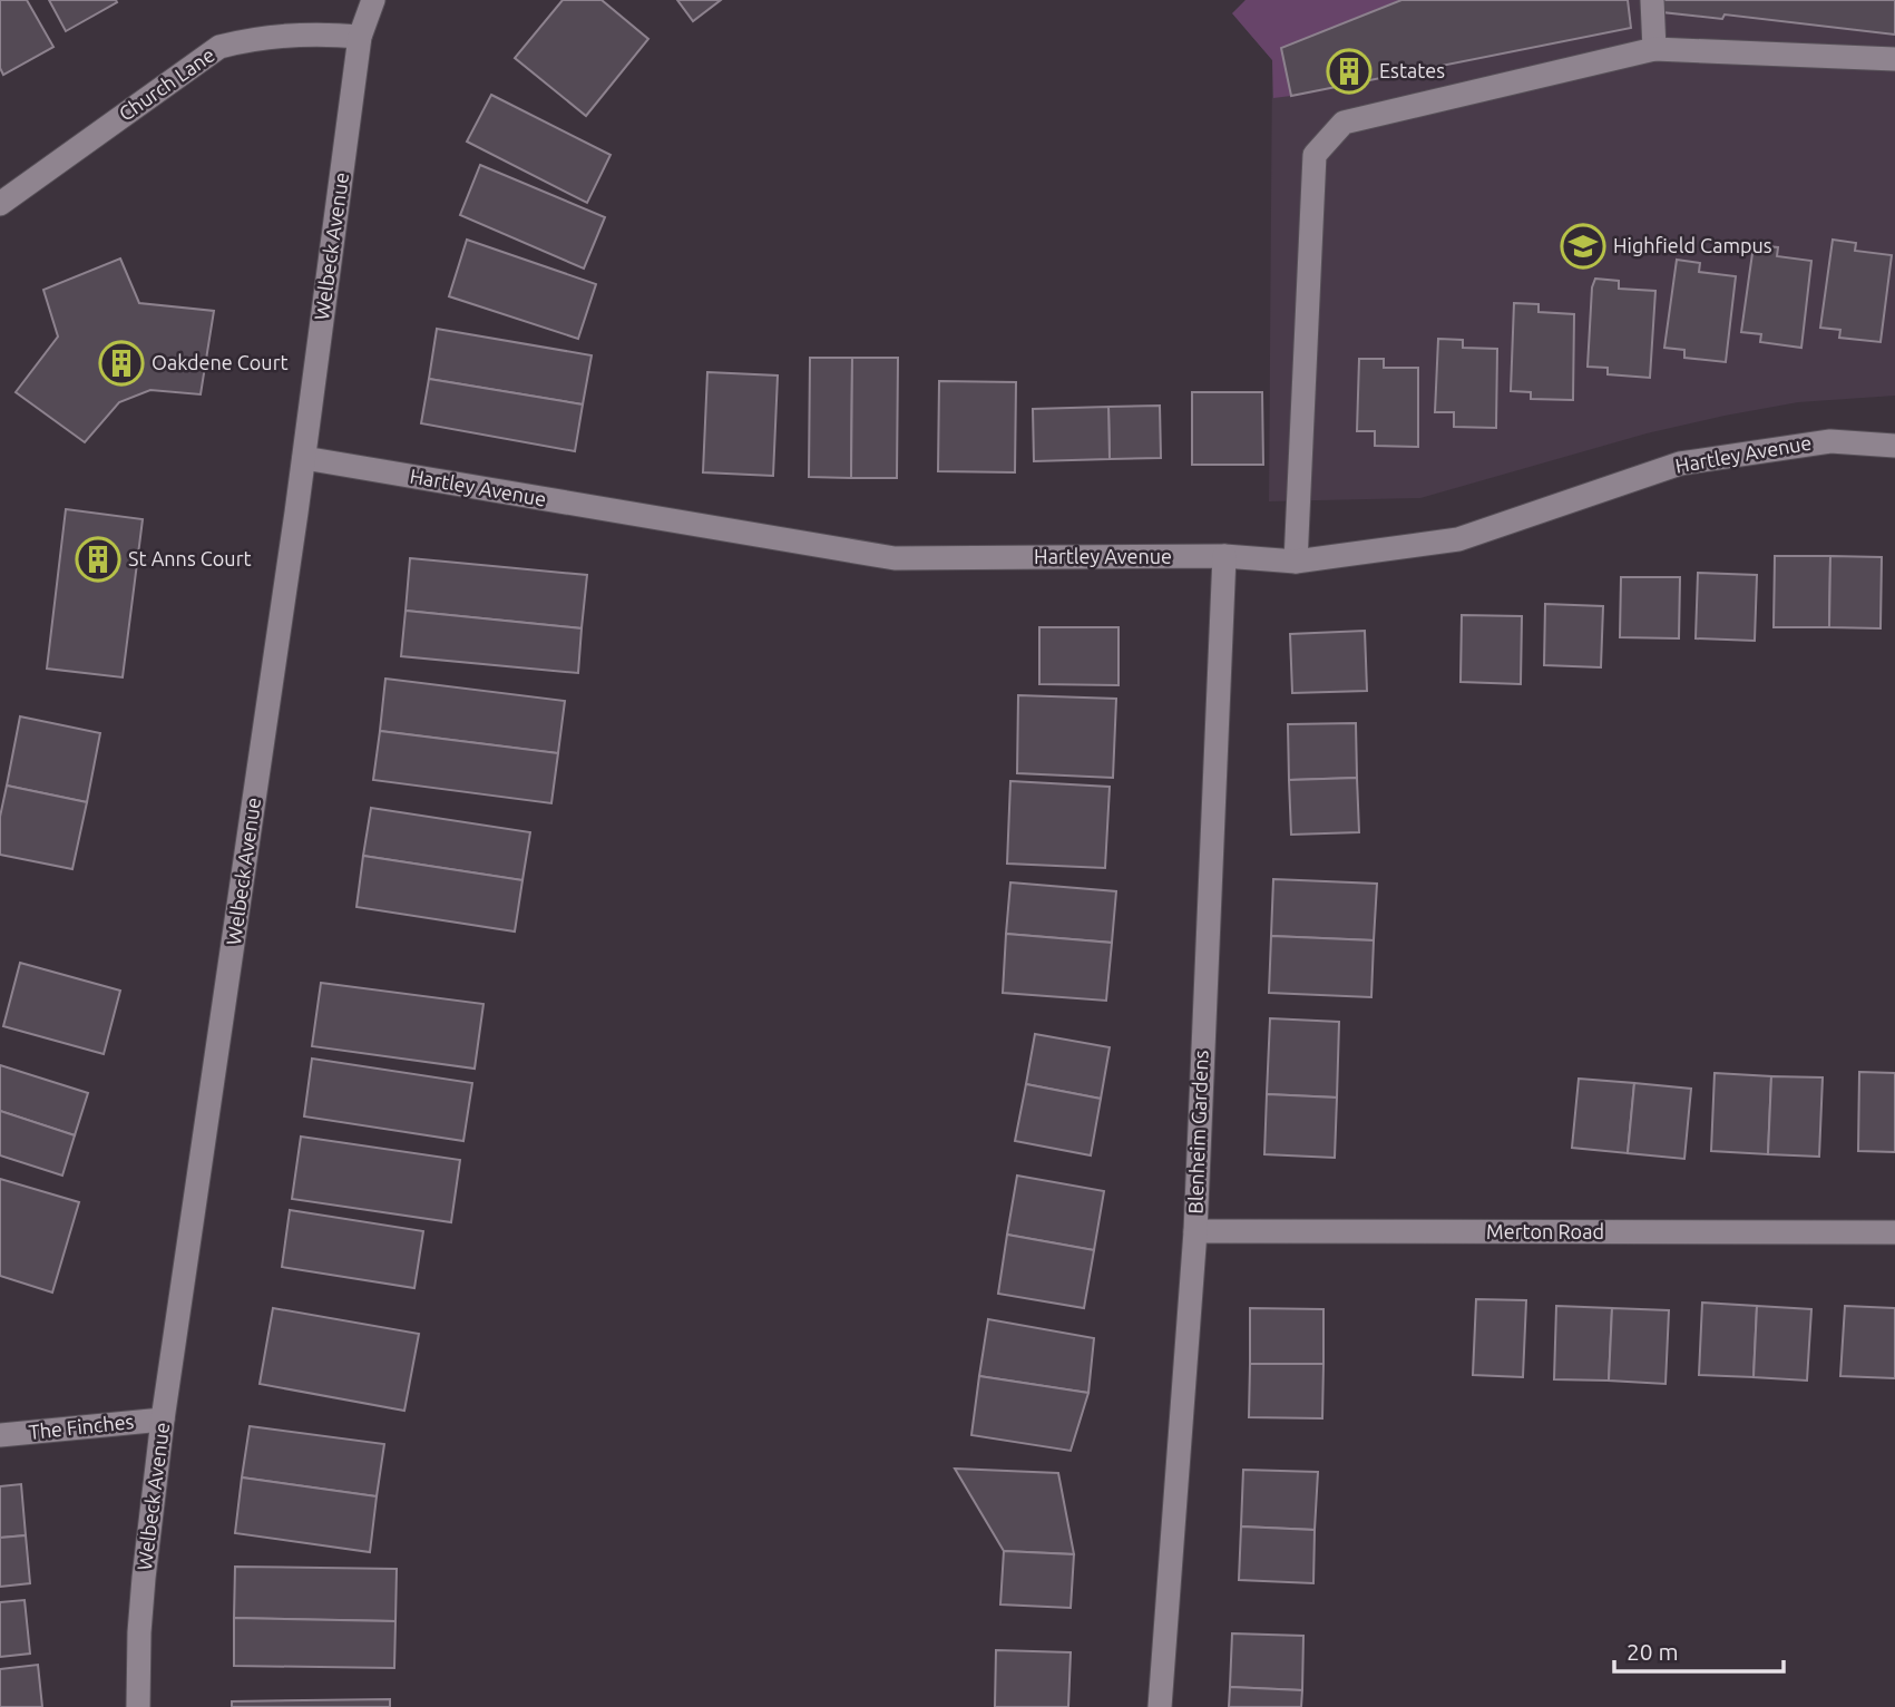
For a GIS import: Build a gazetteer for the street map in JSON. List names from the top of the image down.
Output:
{
  "streets": {
    "street": [
      "Church Lane",
      "Welbeck Avenue",
      "Hartley Avenue",
      "Blenheim Gardens",
      "Merton Road",
      "The Finches"
    ]
  },
  "crossings": [
    ["Church Lane", "Welbeck Avenue"],
    ["Welbeck Avenue", "Hartley Avenue"],
    ["Welbeck Avenue", "The Finches"],
    ["Hartley Avenue", "Blenheim Gardens"],
    ["Blenheim Gardens", "Merton Road"]
  ],
  "places": {
    "building": ["Estates", "Oakdene Court", "St Anns Court"],
    "school or university": ["Highfield Campus"]
  },
  "scale_bar": "20 m"
}
